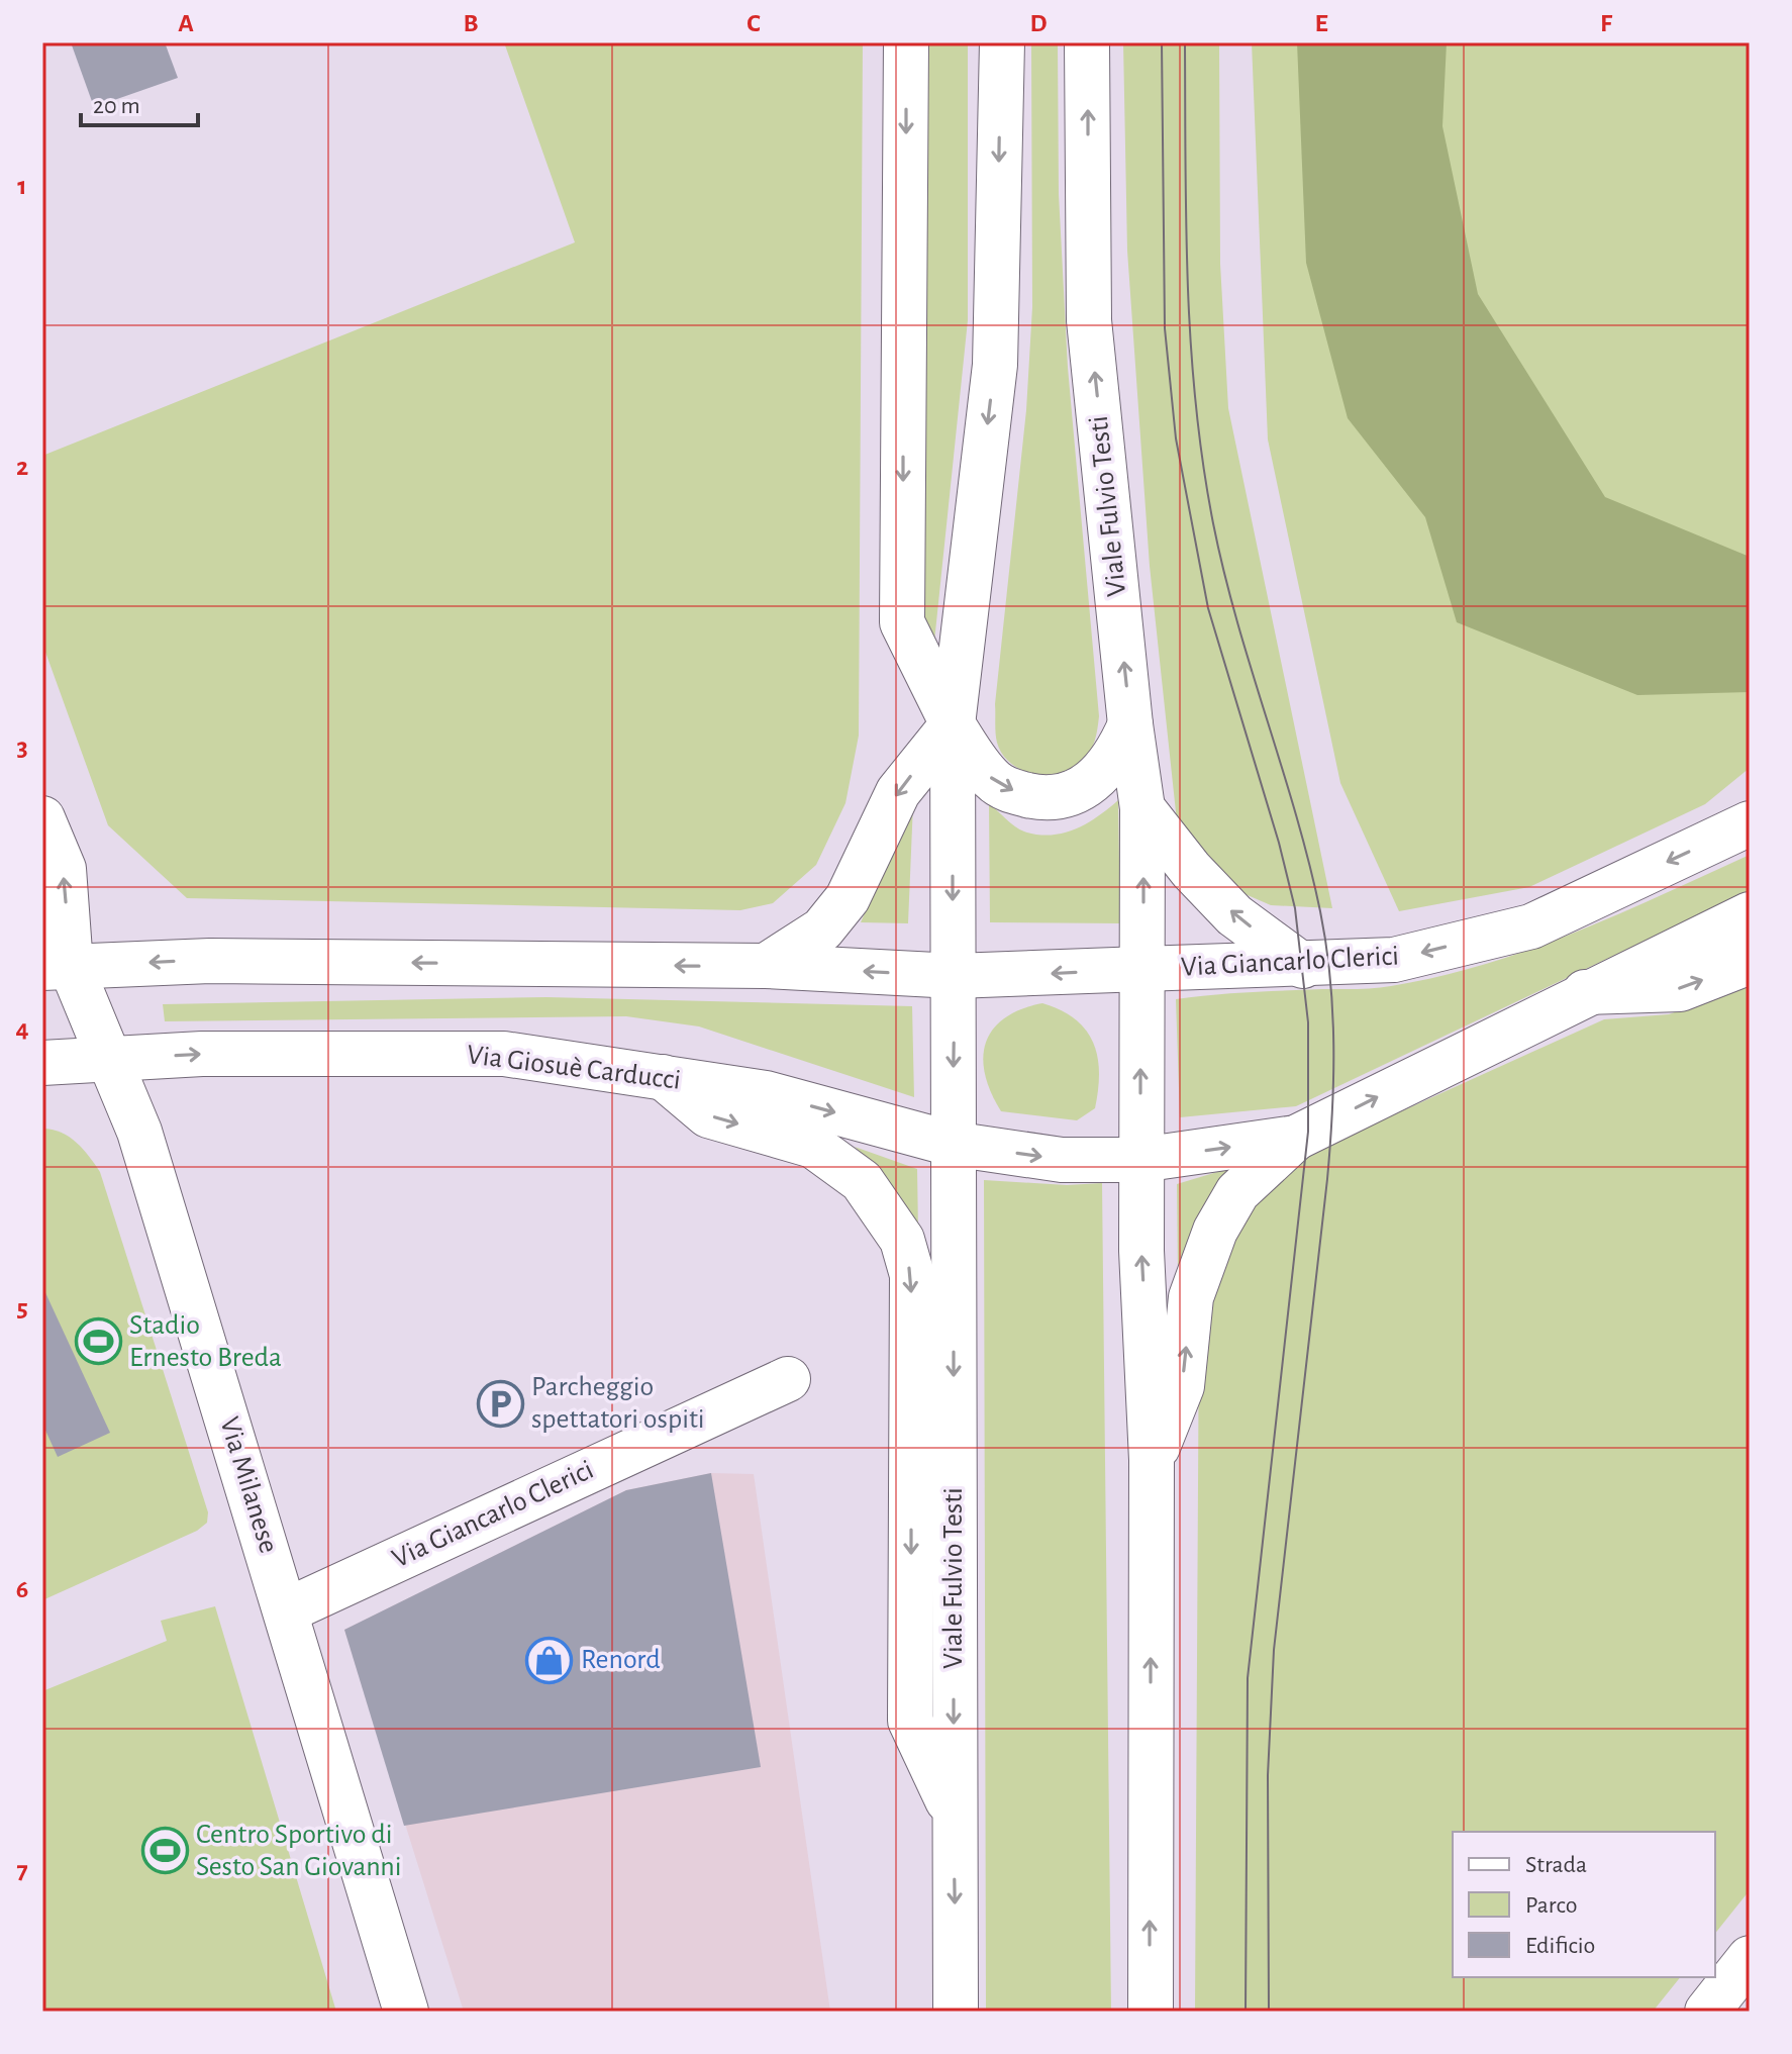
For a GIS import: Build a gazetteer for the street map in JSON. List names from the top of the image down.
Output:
{
  "streets": {
    "main road": [
      "Viale Fulvio Testi",
      "Via Giancarlo Clerici",
      "Via Giosuè Carducci",
      "Via Milanese"
    ]
  },
  "crossings": [
    ["Viale Fulvio Testi", "Via Giancarlo Clerici"],
    ["Viale Fulvio Testi", "Via Giosuè Carducci"],
    ["Via Giancarlo Clerici", "Via Milanese"],
    ["Via Giosuè Carducci", "Via Milanese"]
  ],
  "places": {
    "sports": ["Stadio Ernesto Breda", "Centro Sportivo di Sesto San Giovanni"],
    "parking": ["Parcheggio spettatori ospiti"],
    "shop": ["Renord"]
  },
  "legend": ["Strada", "Parco", "Edificio"],
  "scale_bar": "20 m",
  "grid": {
    "columns": [
      "A",
      "B",
      "C",
      "D",
      "E",
      "F"
    ],
    "rows": [
      "1",
      "2",
      "3",
      "4",
      "5",
      "6",
      "7"
    ]
  }
}
